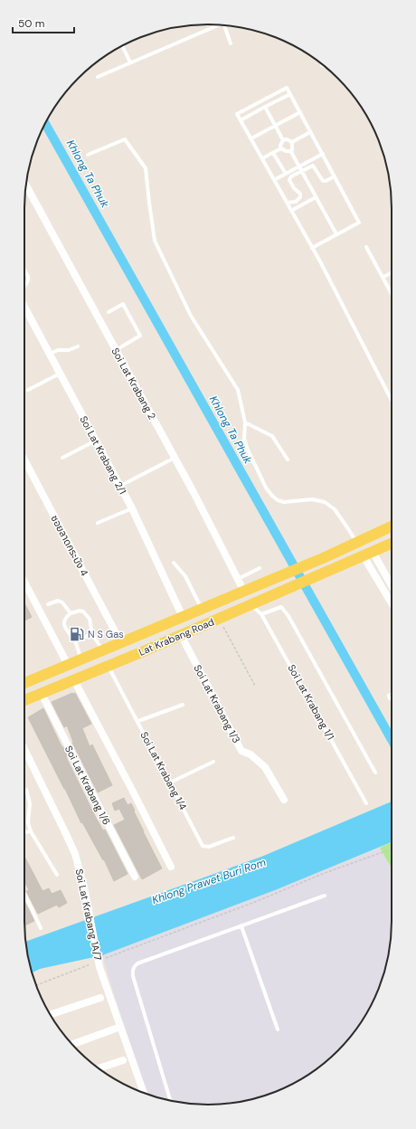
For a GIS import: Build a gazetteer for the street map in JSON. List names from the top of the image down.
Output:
{
  "streets": {
    "main road": ["Lat Krabang Road"],
    "street": [
      "Soi Lat Krabang 2",
      "Soi Lat Krabang 2/1",
      "ซอยลาดกระบัง 4",
      "Soi Lat Krabang 1/3",
      "Soi Lat Krabang 1/6",
      "Soi Lat Krabang 1A/7"
    ],
    "lane": ["Soi Lat Krabang 1/1", "Soi Lat Krabang 1/4"]
  },
  "crossings": [
    ["Soi Lat Krabang 2", "Lat Krabang Road"],
    ["Soi Lat Krabang 2/1", "Lat Krabang Road"],
    ["ซอยลาดกระบัง 4", "Lat Krabang Road"],
    ["Lat Krabang Road", "Soi Lat Krabang 1/1"],
    ["Lat Krabang Road", "Soi Lat Krabang 1/3"],
    ["Lat Krabang Road", "Soi Lat Krabang 1/4"],
    ["Lat Krabang Road", "Soi Lat Krabang 1/6"]
  ],
  "water": ["Khlong Ta Phuk", "Khlong Prawet Buri Rom"],
  "places": {
    "fuel station": ["N S Gas"]
  },
  "scale_bar": "50 m"
}
